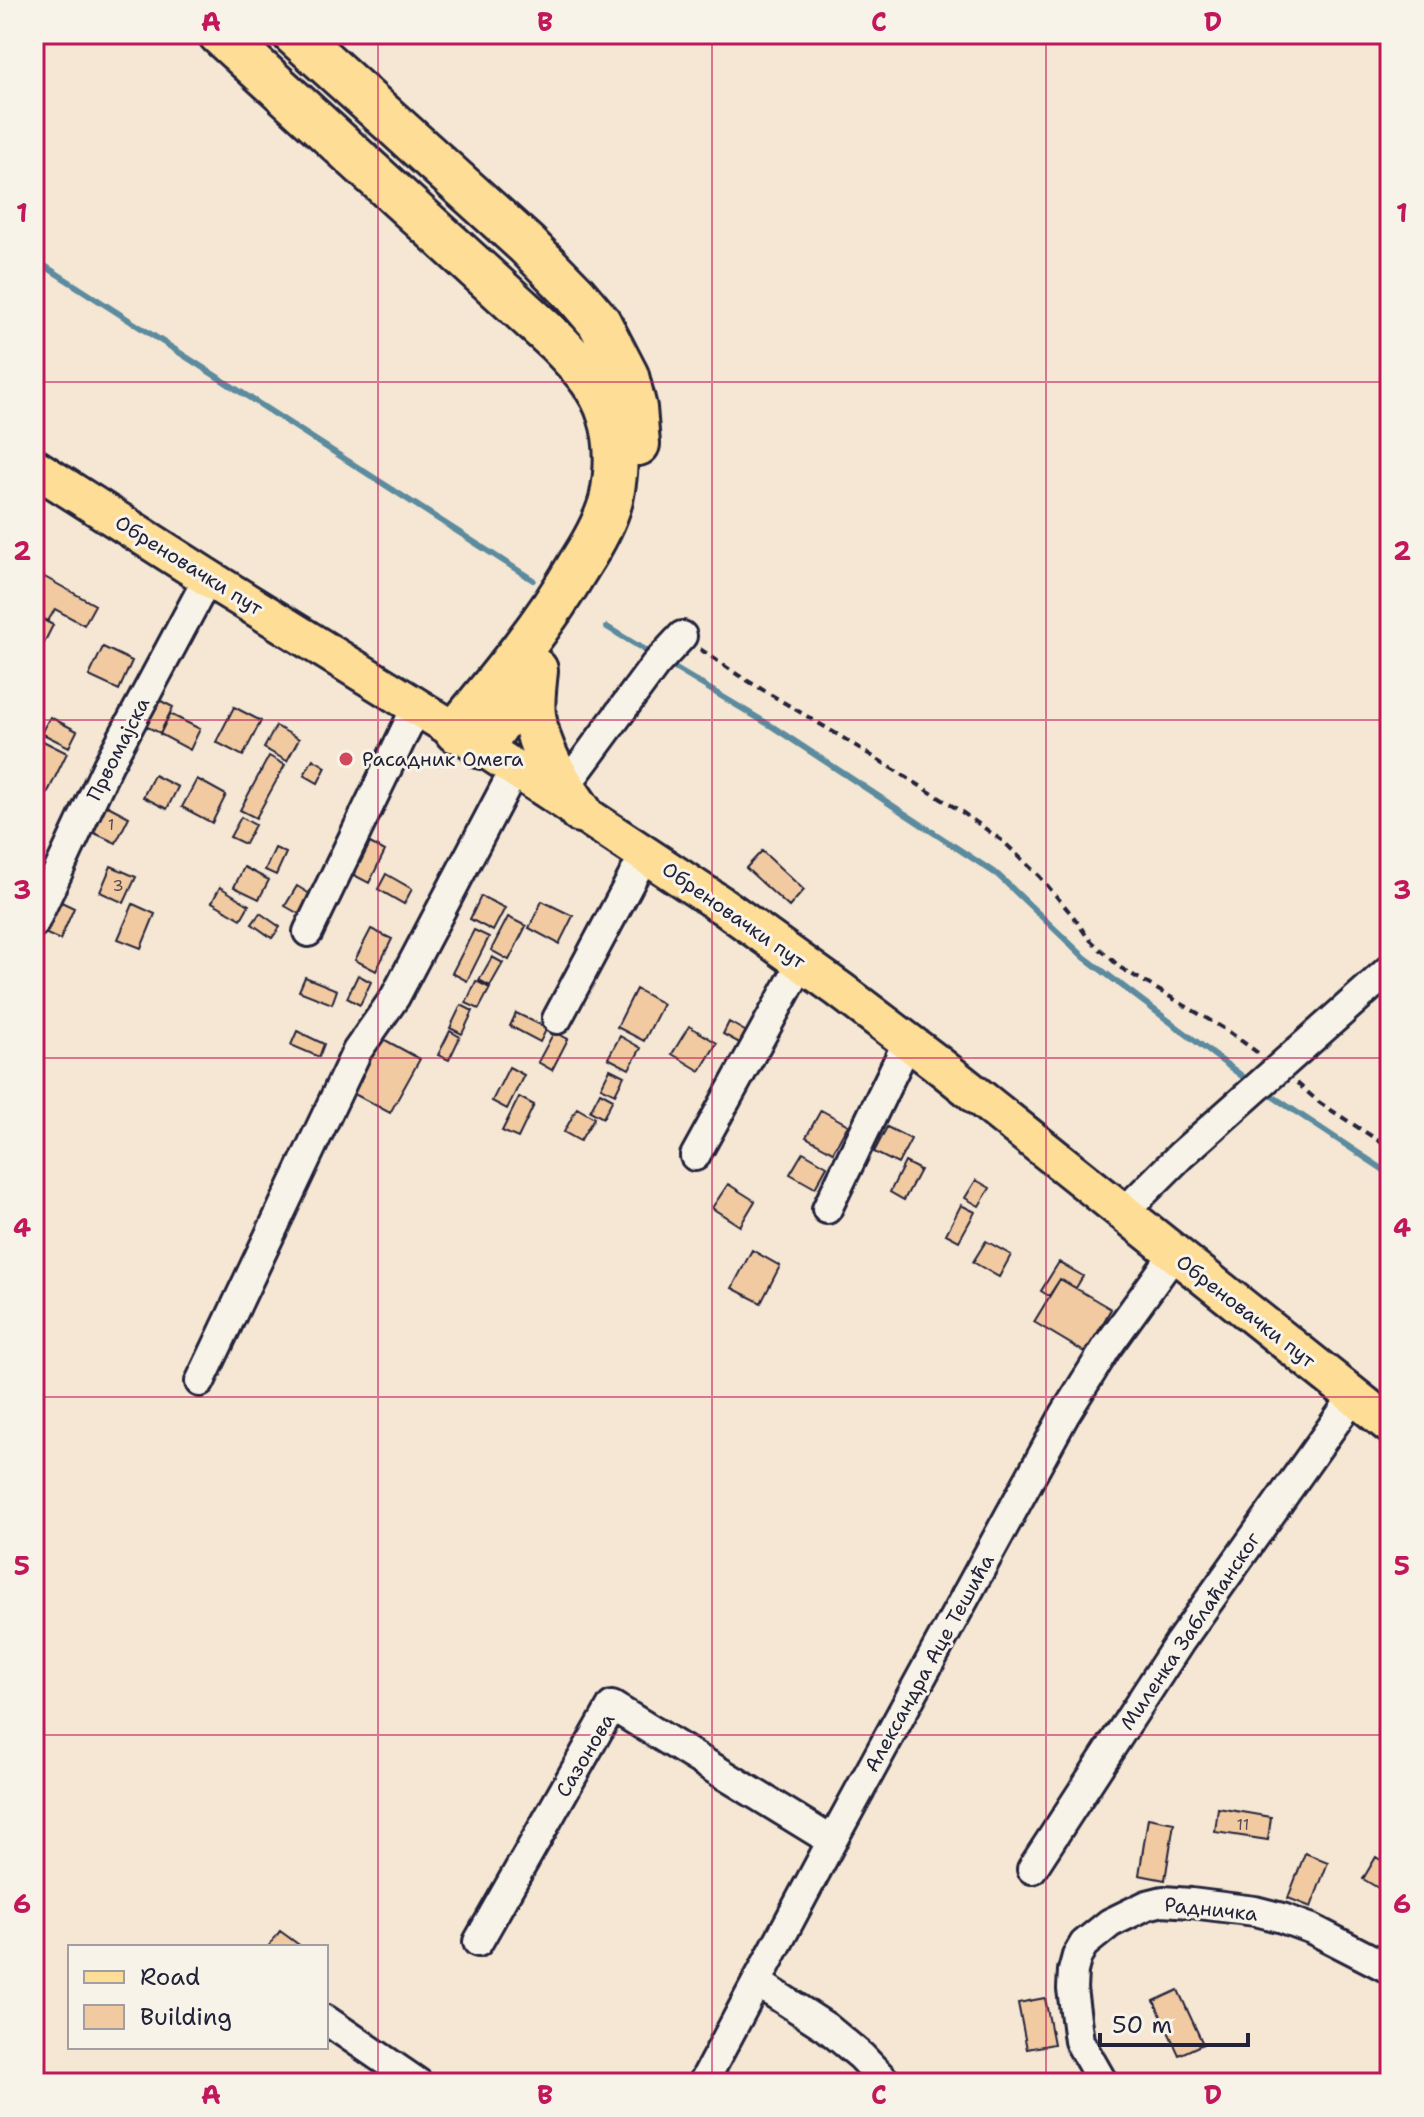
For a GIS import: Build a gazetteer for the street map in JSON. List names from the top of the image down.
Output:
{
  "streets": {
    "main road": ["Обреновачки пут"],
    "street": [
      "Првомајска",
      "Миленка Заблаћанског",
      "Александра Аце Тешића",
      "Сазонова",
      "Радничка"
    ]
  },
  "crossings": [
    ["Обреновачки пут", "Првомајска"],
    ["Обреновачки пут", "Миленка Заблаћанског"],
    ["Обреновачки пут", "Александра Аце Тешића"],
    ["Александра Аце Тешића", "Сазонова"]
  ],
  "places": ["Расадник Омега"],
  "house_numbers": ["1", "3", "11"],
  "legend": ["Road", "Building"],
  "scale_bar": "50 m",
  "grid": {
    "columns": [
      "A",
      "B",
      "C",
      "D"
    ],
    "rows": [
      "1",
      "2",
      "3",
      "4",
      "5",
      "6"
    ]
  }
}
